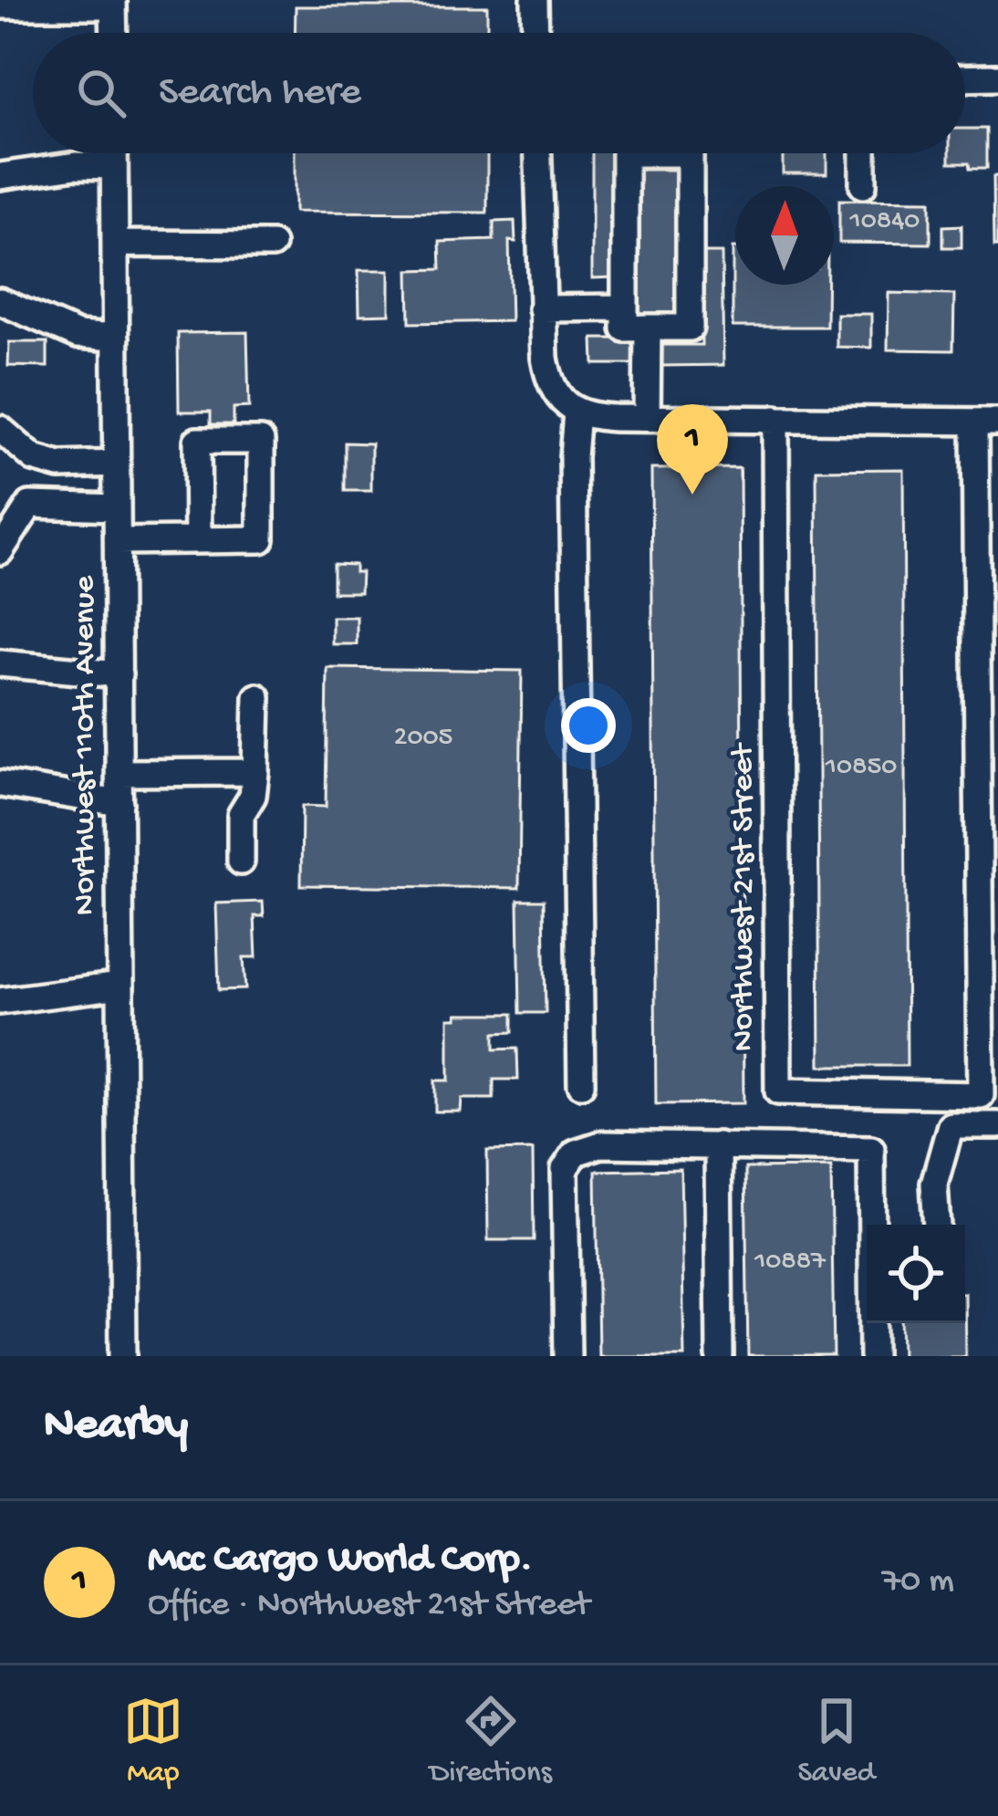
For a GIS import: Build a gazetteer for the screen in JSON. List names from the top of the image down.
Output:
{
  "streets": {
    "street": ["Northwest 110th Avenue", "Northwest 21st Street"]
  },
  "house_numbers": [
    "10840",
    "2005",
    "10850",
    "10887"
  ],
  "north": "top",
  "page": {
    "search": "Search here",
    "pins": "1",
    "heading": "Nearby",
    "list": [
      {
        "mark": "1",
        "name": "Mcc Cargo World Corp.",
        "note": "Office · Northwest 21st Street",
        "value": "70 m"
      }
    ],
    "nav": ["Map", "Directions", "Saved"]
  }
}
